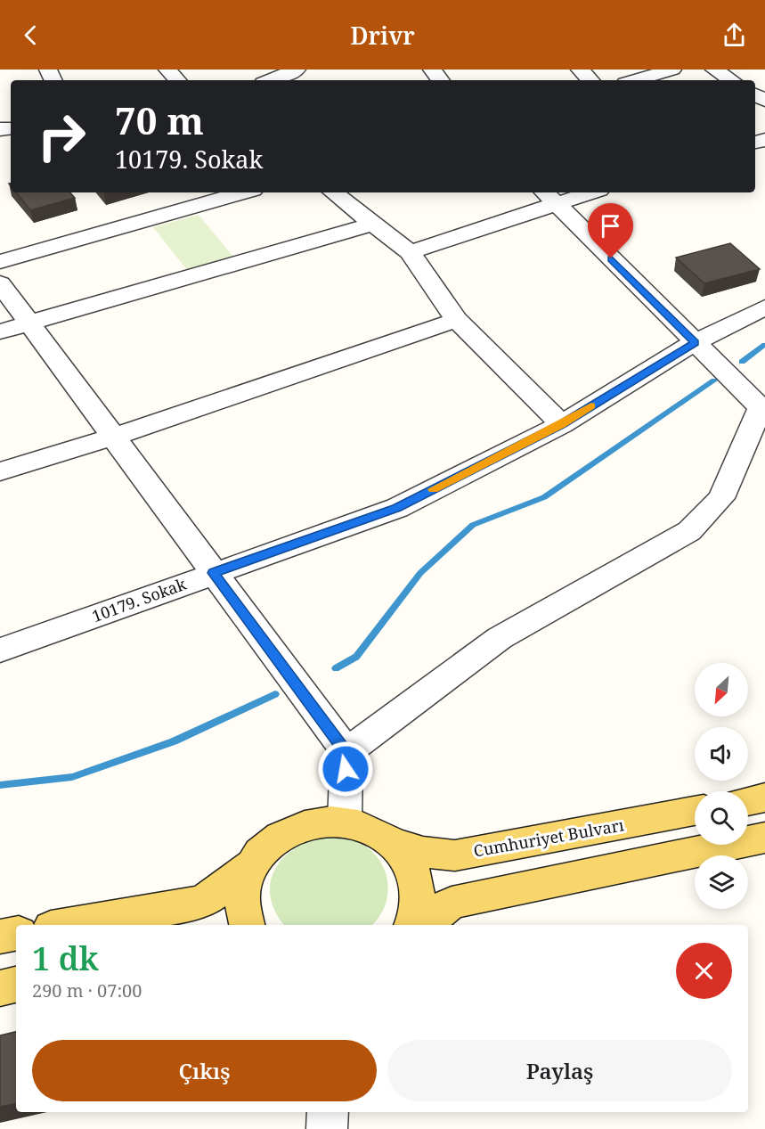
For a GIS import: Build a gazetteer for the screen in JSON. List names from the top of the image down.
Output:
{
  "streets": {
    "main road": ["Cumhuriyet Bulvarı"],
    "street": ["10179. Sokak"]
  },
  "north": "bottom left",
  "page": {
    "header": "Drivr",
    "turn": ["70 m", "10179. Sokak"],
    "heading": ["1 dk", "290 m · 07:00"],
    "buttons": ["Çıkış", "Paylaş"]
  }
}
